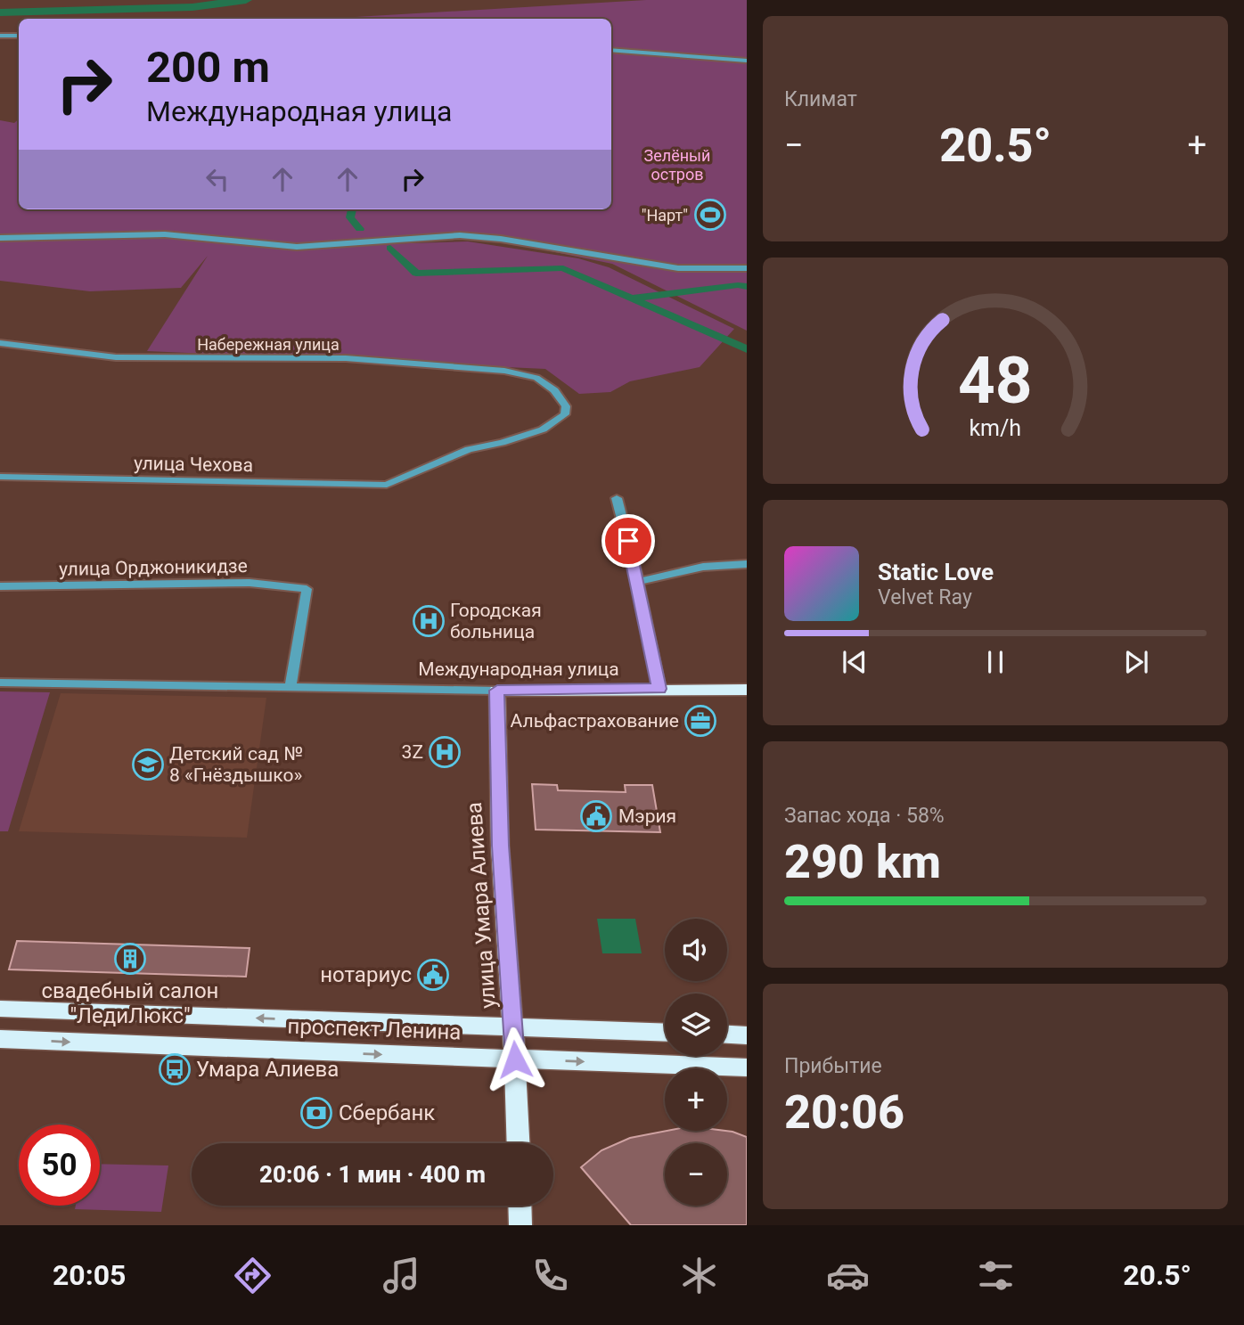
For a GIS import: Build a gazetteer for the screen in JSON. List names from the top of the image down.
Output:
{
  "streets": {
    "main road": ["Международная улица", "улица Умара Алиева", "проспект Ленина"],
    "street": ["Набережная улица", "улица Чехова", "улица Орджоникидзе"]
  },
  "crossings": [
    ["улица Орджоникидзе", "Международная улица"],
    ["Международная улица", "улица Умара Алиева"],
    ["улица Умара Алиева", "проспект Ленина"]
  ],
  "parks": ["Зелёный остров"],
  "places": {
    "sports": ["\"Нарт\""],
    "hospital": ["Городская больница", "3Z"],
    "office": ["Альфастрахование"],
    "school or university": ["Детский сад № 8 «Гнёздышко»"],
    "public building": ["Мэрия", "нотариус"],
    "building": ["свадебный салон \"ЛедиЛюкс\""],
    "bus stop": ["Умара Алиева"],
    "bank": ["Сбербанк"]
  },
  "page": {
    "tile": [
      "Климат",
      ["Запас хода · 58%", "290 km"],
      ["Прибытие", "20:06"]
    ],
    "turn": ["200 m", "Международная улица"],
    "heat": ["−", "20.5°", "+"],
    "song": ["Static Love", "Velvet Ray"],
    "map_buttons": ["+", "−"],
    "limit": "50",
    "trip": "20:06 · 1 мин · 400 m",
    "tabs": ["20:05", "20.5°"],
    "gauge": ["48", "km/h"]
  }
}
